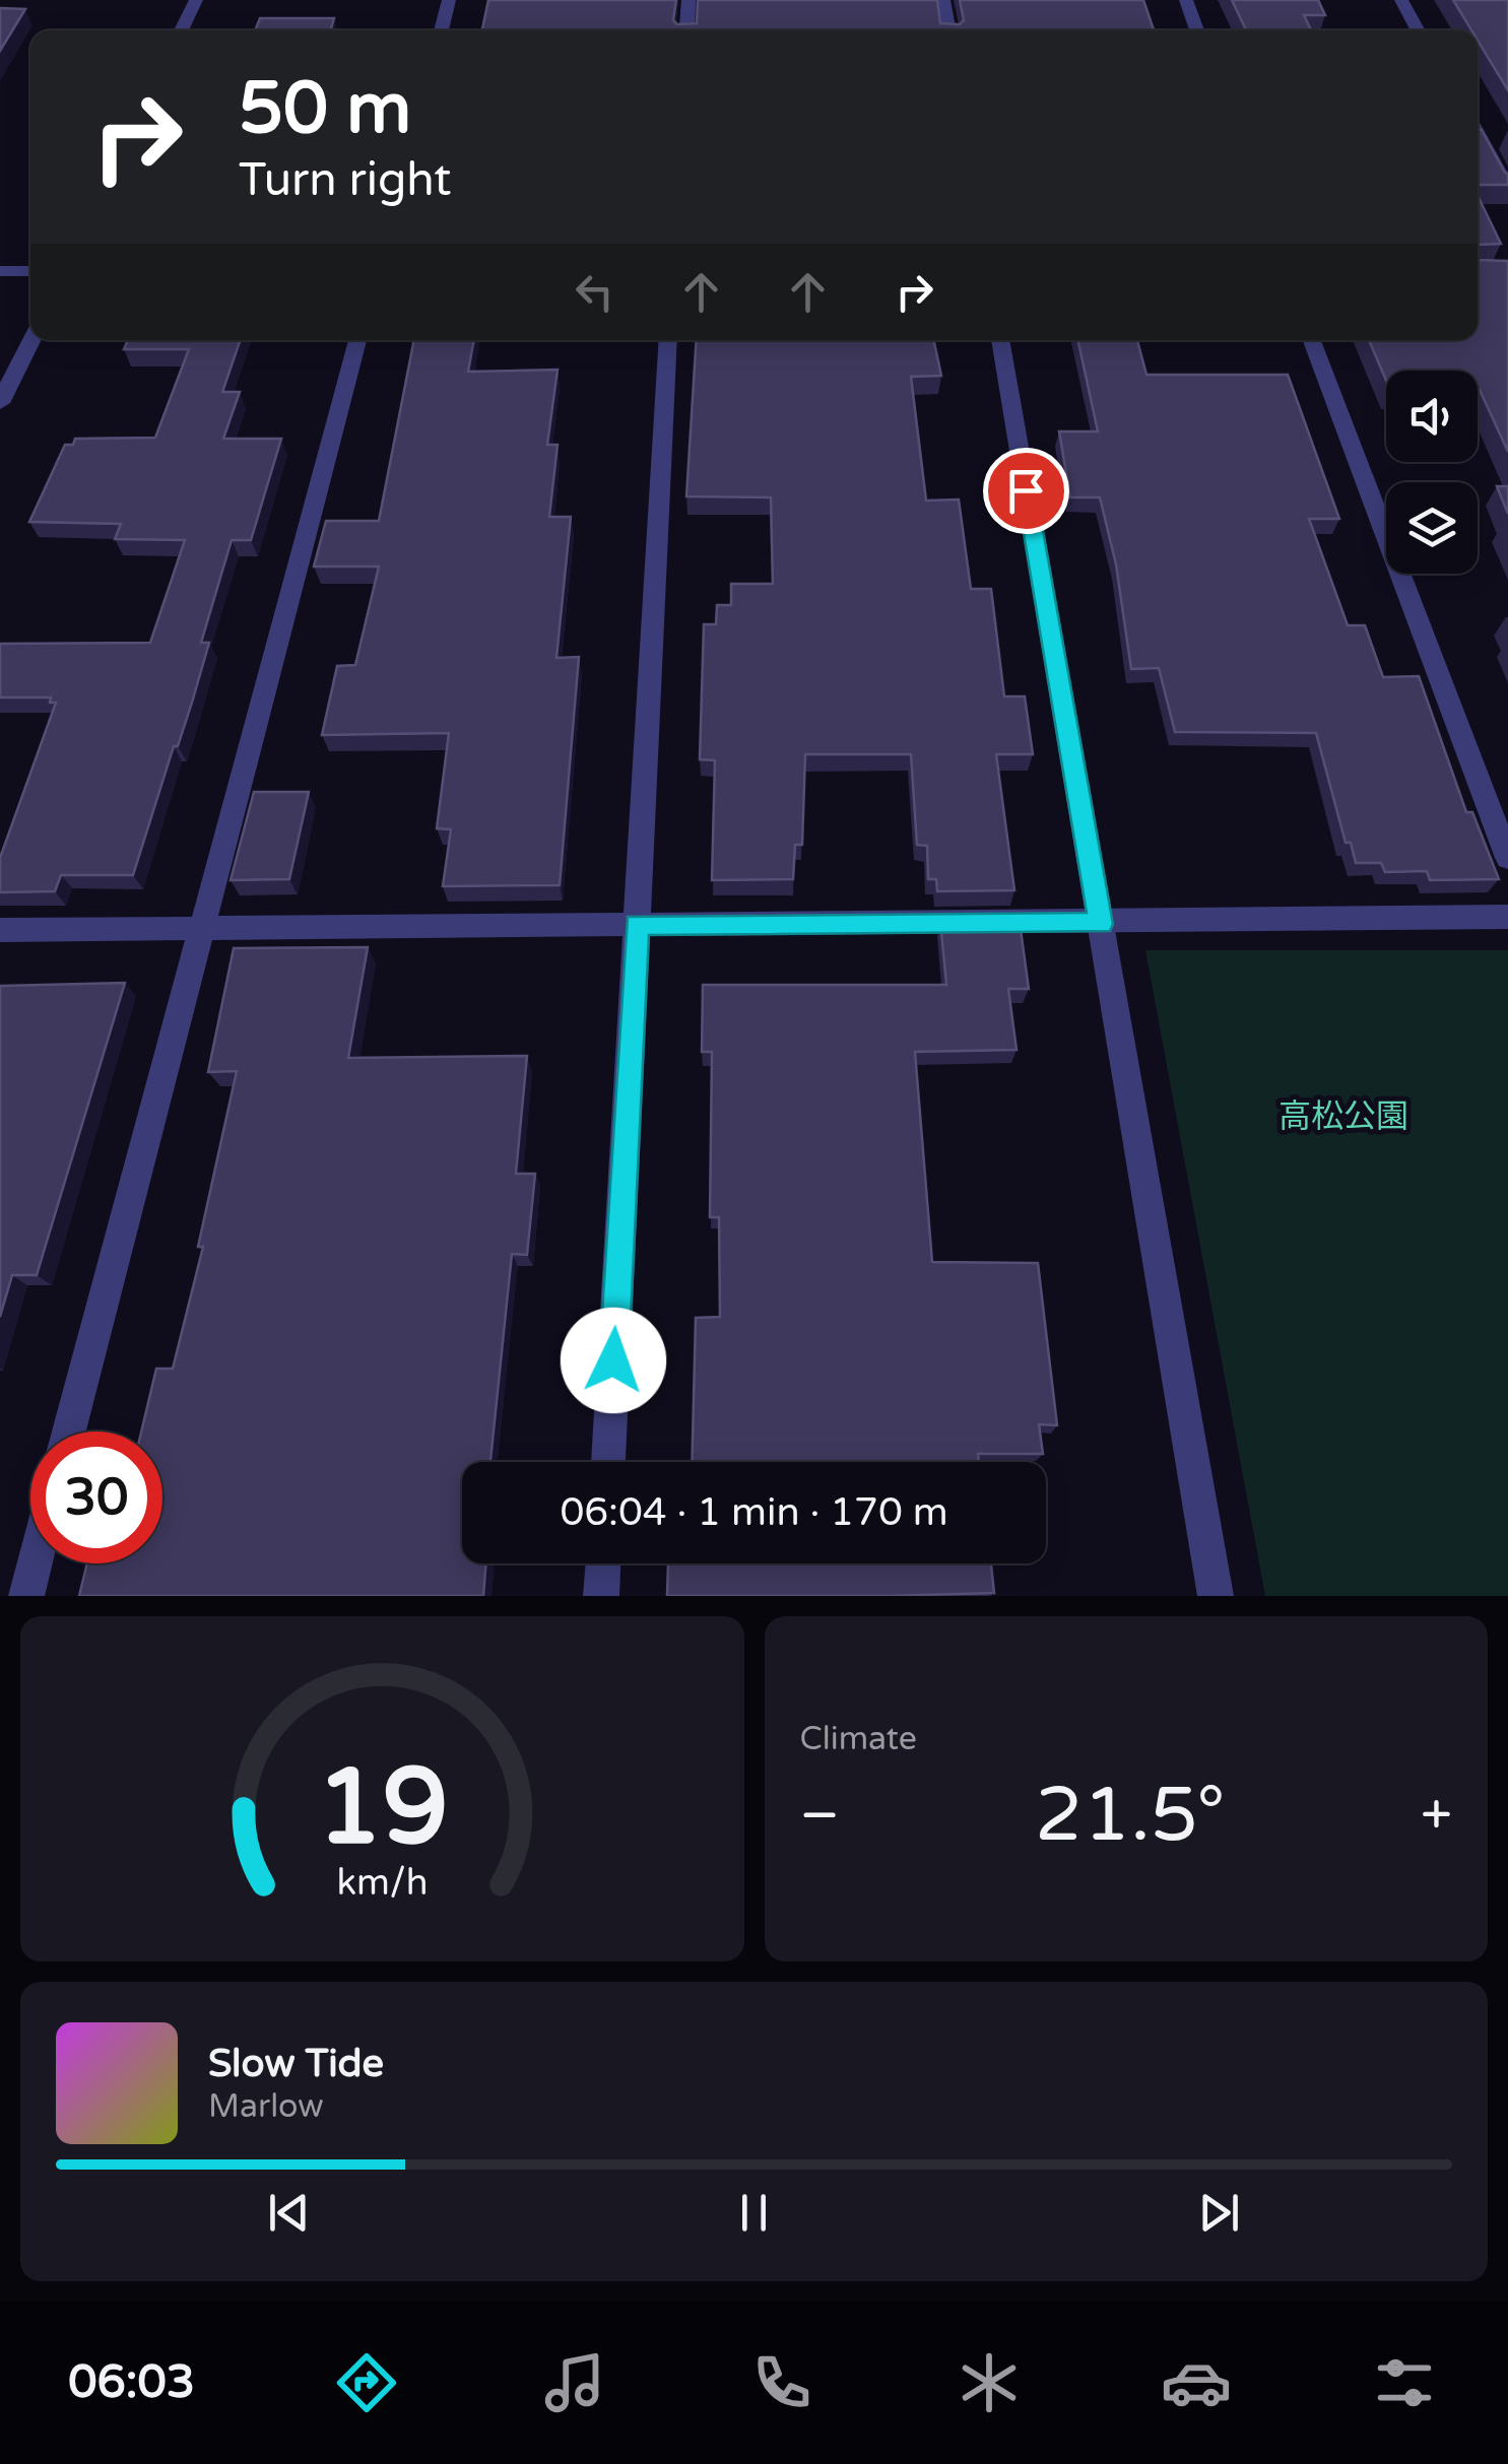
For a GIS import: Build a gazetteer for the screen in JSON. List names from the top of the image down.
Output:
{
  "parks": ["高松公園"],
  "page": {
    "turn": ["50 m", "Turn right"],
    "limit": "30",
    "trip": "06:04 · 1 min · 170 m",
    "tile": "Climate",
    "heat": ["−", "21.5°", "+"],
    "song": ["Slow Tide", "Marlow"],
    "tabs": "06:03",
    "gauge": ["19", "km/h"]
  }
}
